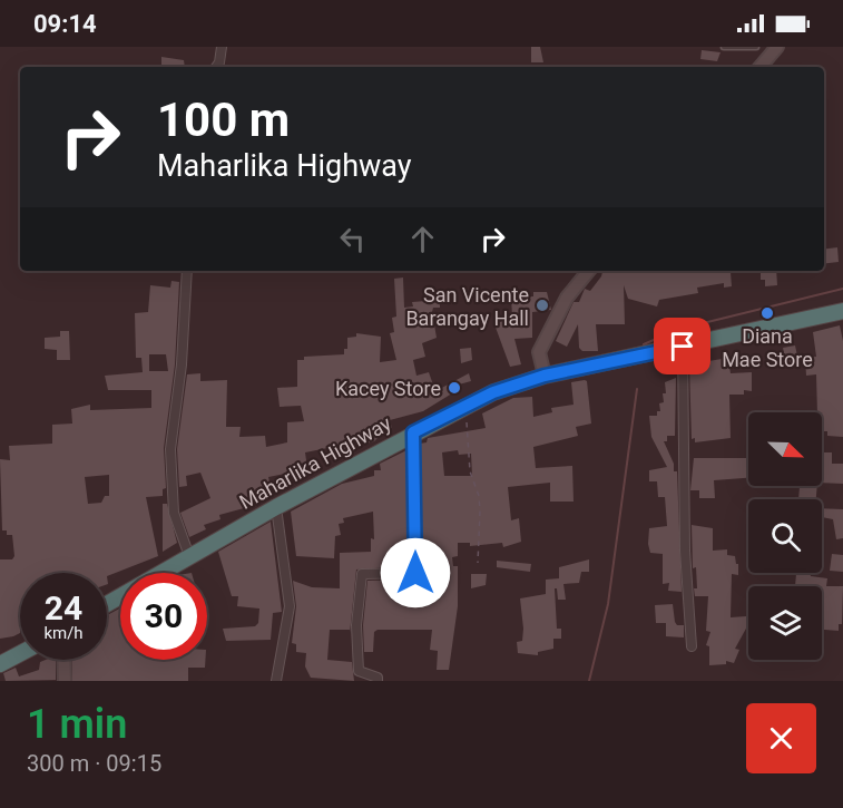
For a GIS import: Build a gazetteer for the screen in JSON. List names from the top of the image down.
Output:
{
  "streets": {
    "highway": ["Maharlika Highway"]
  },
  "places": ["San Vicente Barangay Hall", "Diana Mae Store", "Kacey Store"],
  "north": "bottom right",
  "page": {
    "status": "09:14",
    "turn": ["100 m", "Maharlika Highway"],
    "speed": "24 km/h",
    "limit": "30",
    "heading": ["1 min", "300 m · 09:15"]
  }
}
